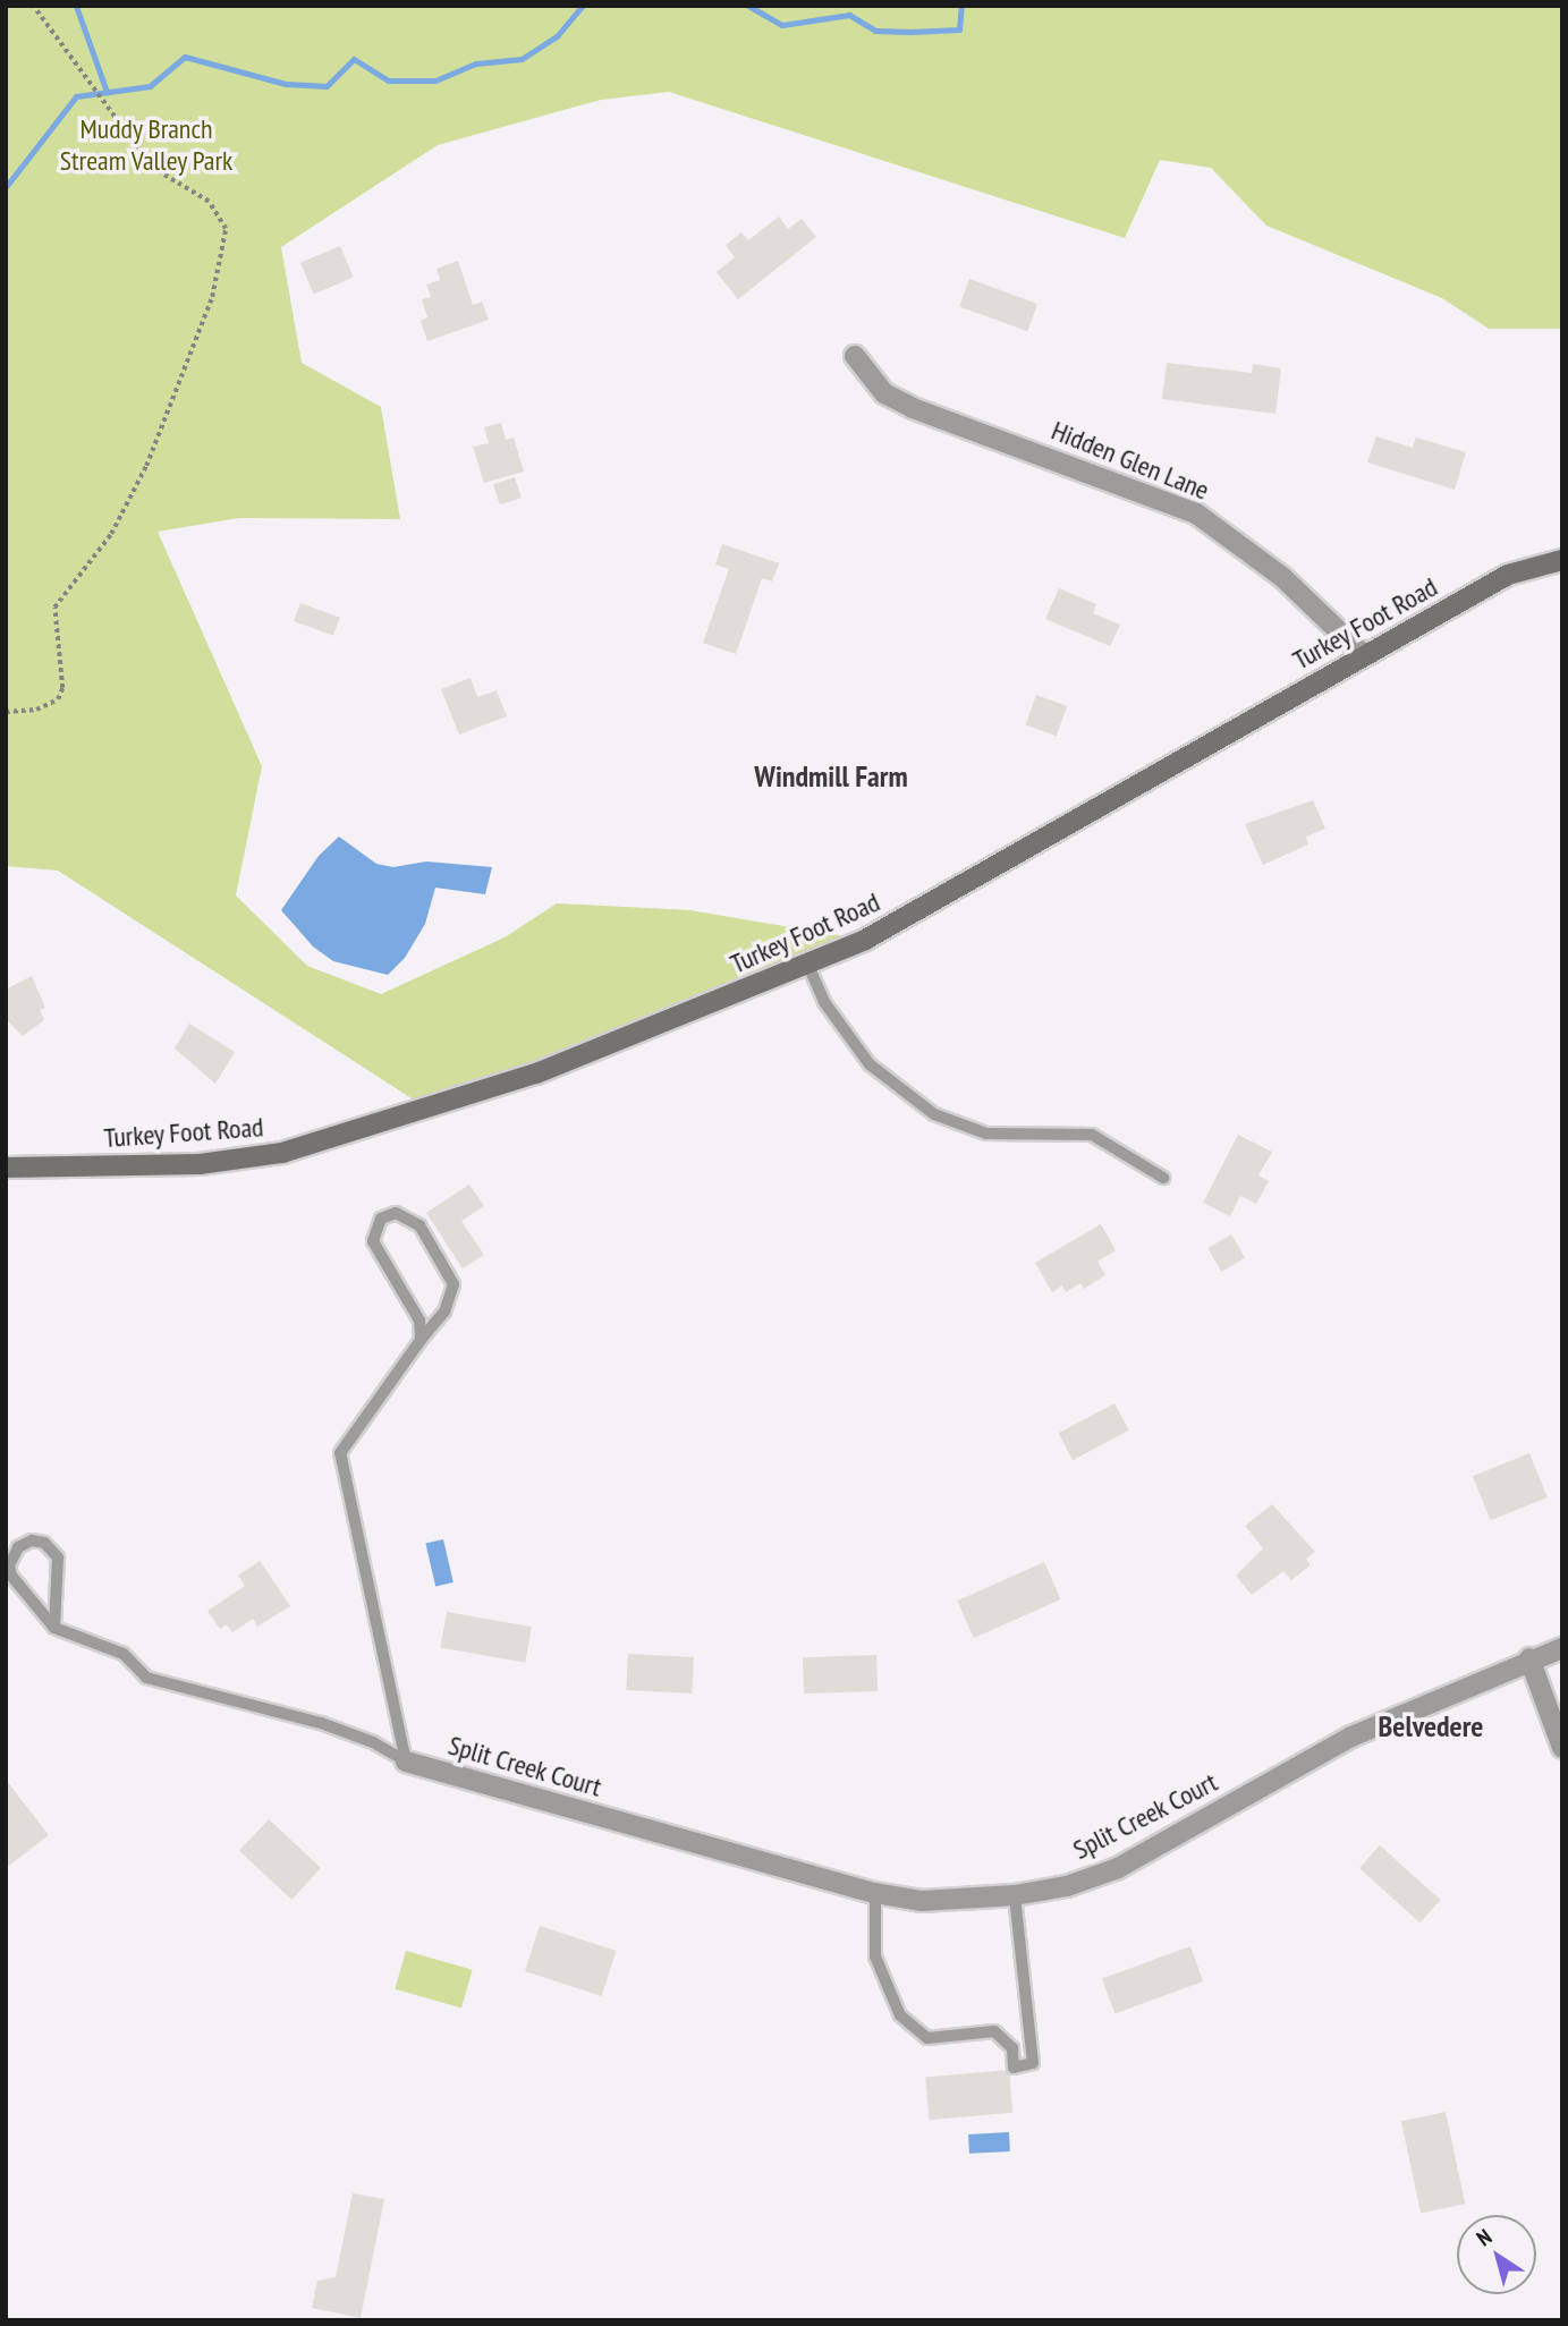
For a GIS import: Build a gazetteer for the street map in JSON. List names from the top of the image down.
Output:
{
  "streets": {
    "street": ["Hidden Glen Lane", "Turkey Foot Road", "Split Creek Court"]
  },
  "crossings": [
    ["Hidden Glen Lane", "Turkey Foot Road"]
  ],
  "districts": ["Windmill Farm", "Belvedere"],
  "parks": ["Muddy Branch Stream Valley Park"],
  "north": "top left"
}
